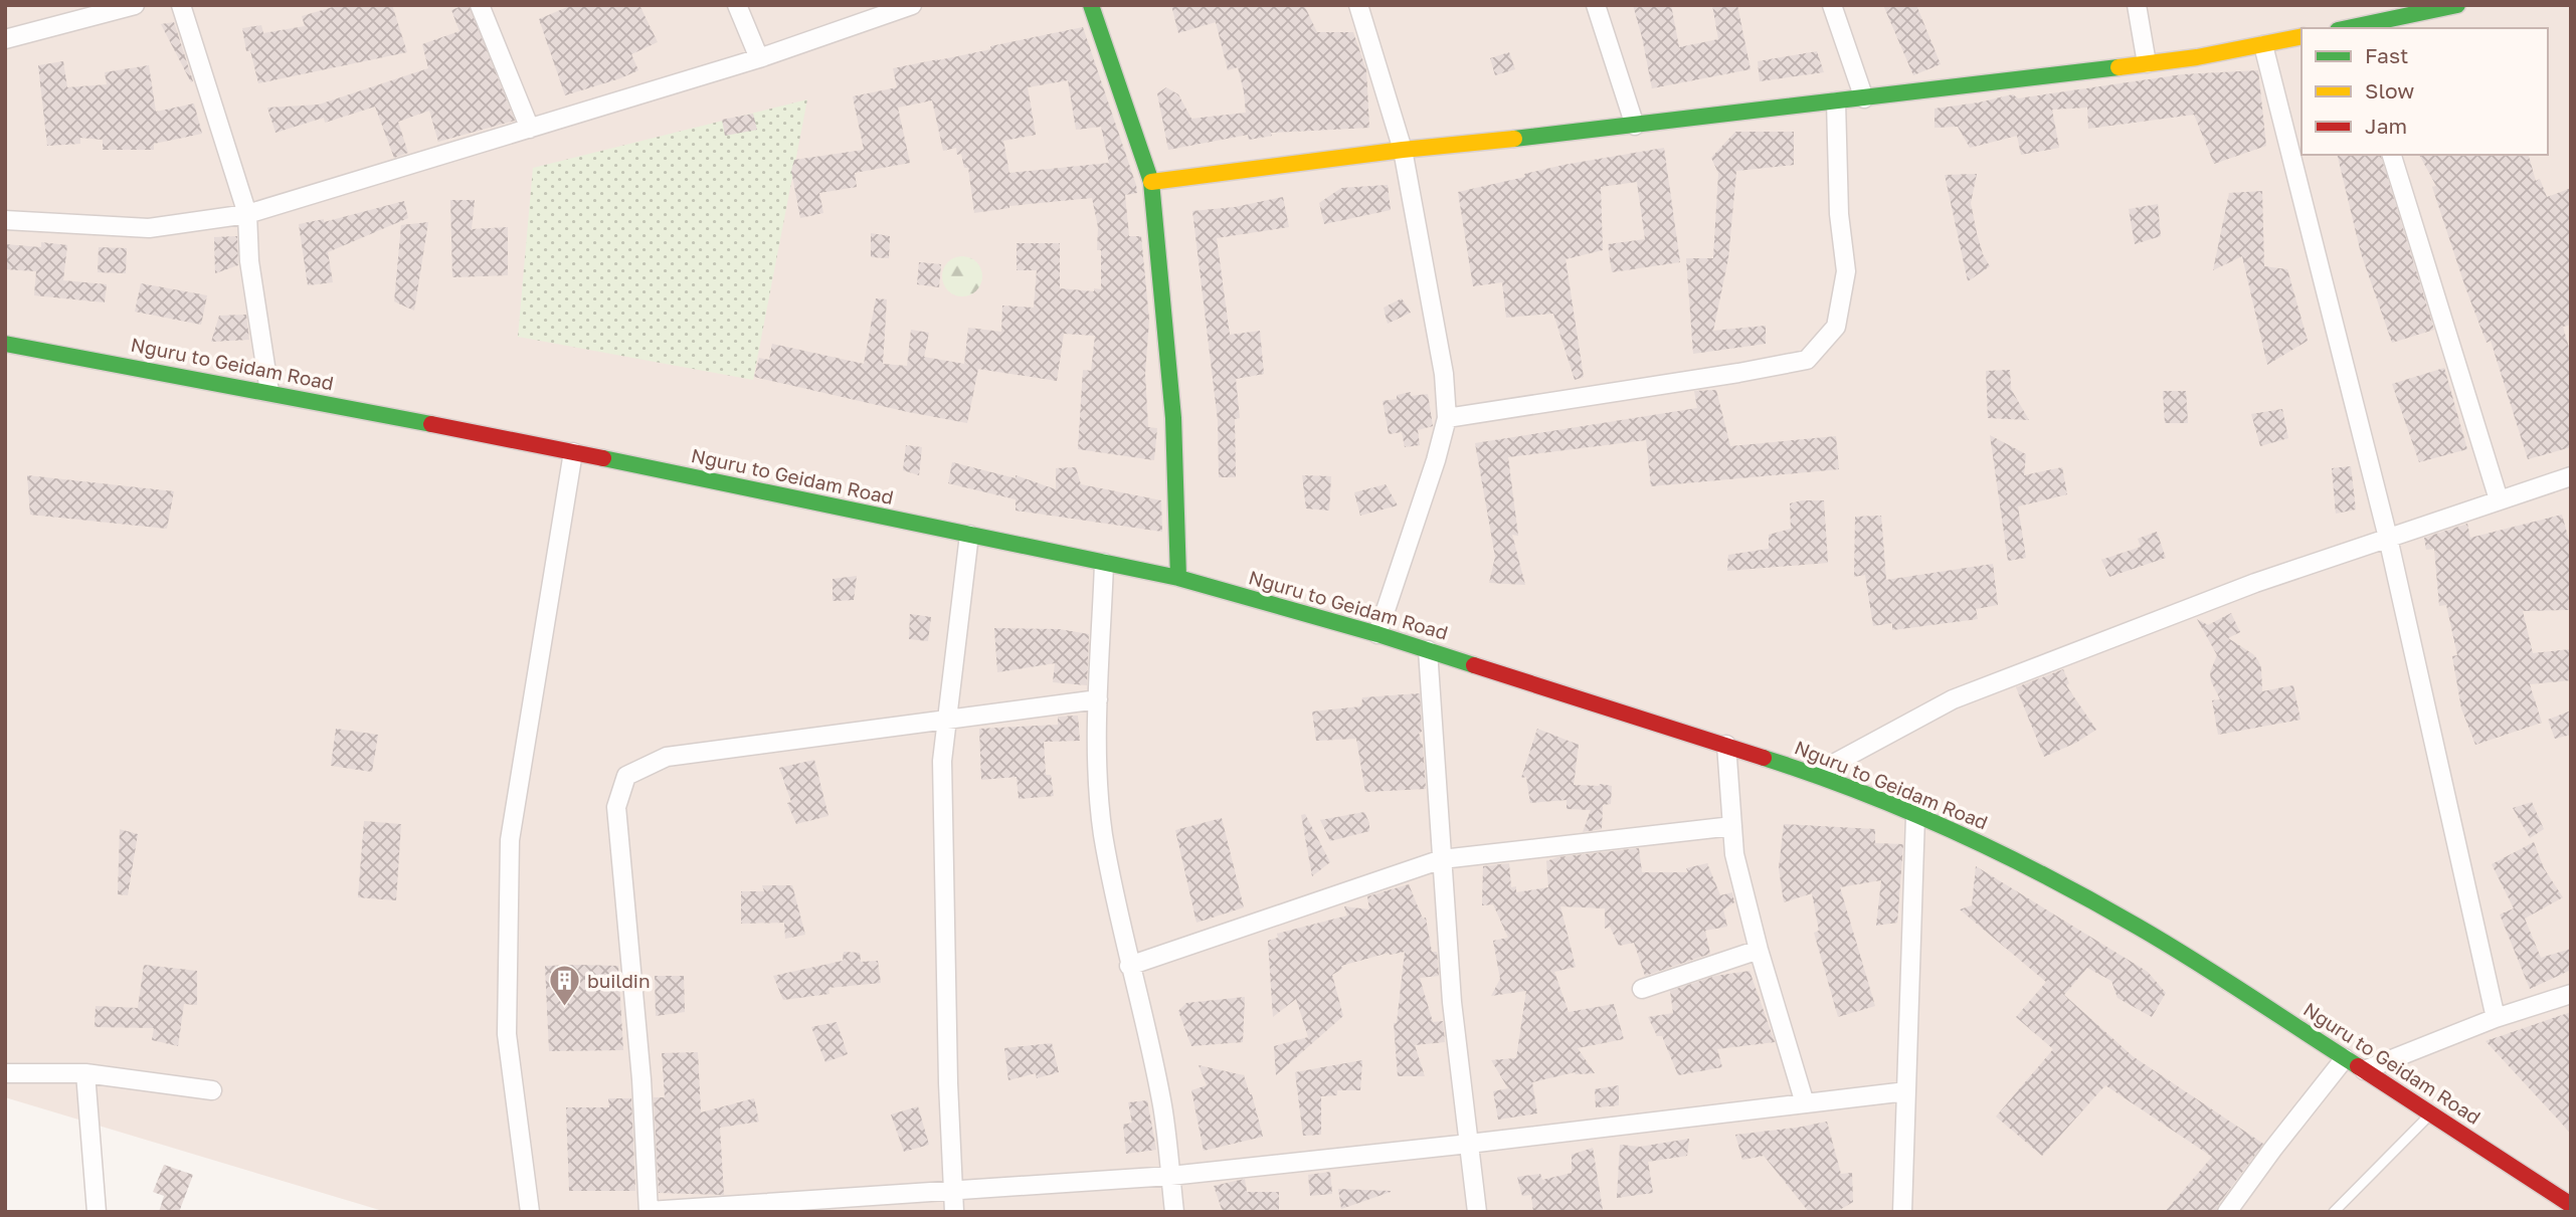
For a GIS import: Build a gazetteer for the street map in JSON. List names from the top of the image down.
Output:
{
  "streets": {
    "main road": ["Nguru to Geidam Road"]
  },
  "places": {
    "building": ["buildin"]
  },
  "legend": ["Fast", "Slow", "Jam"]
}
